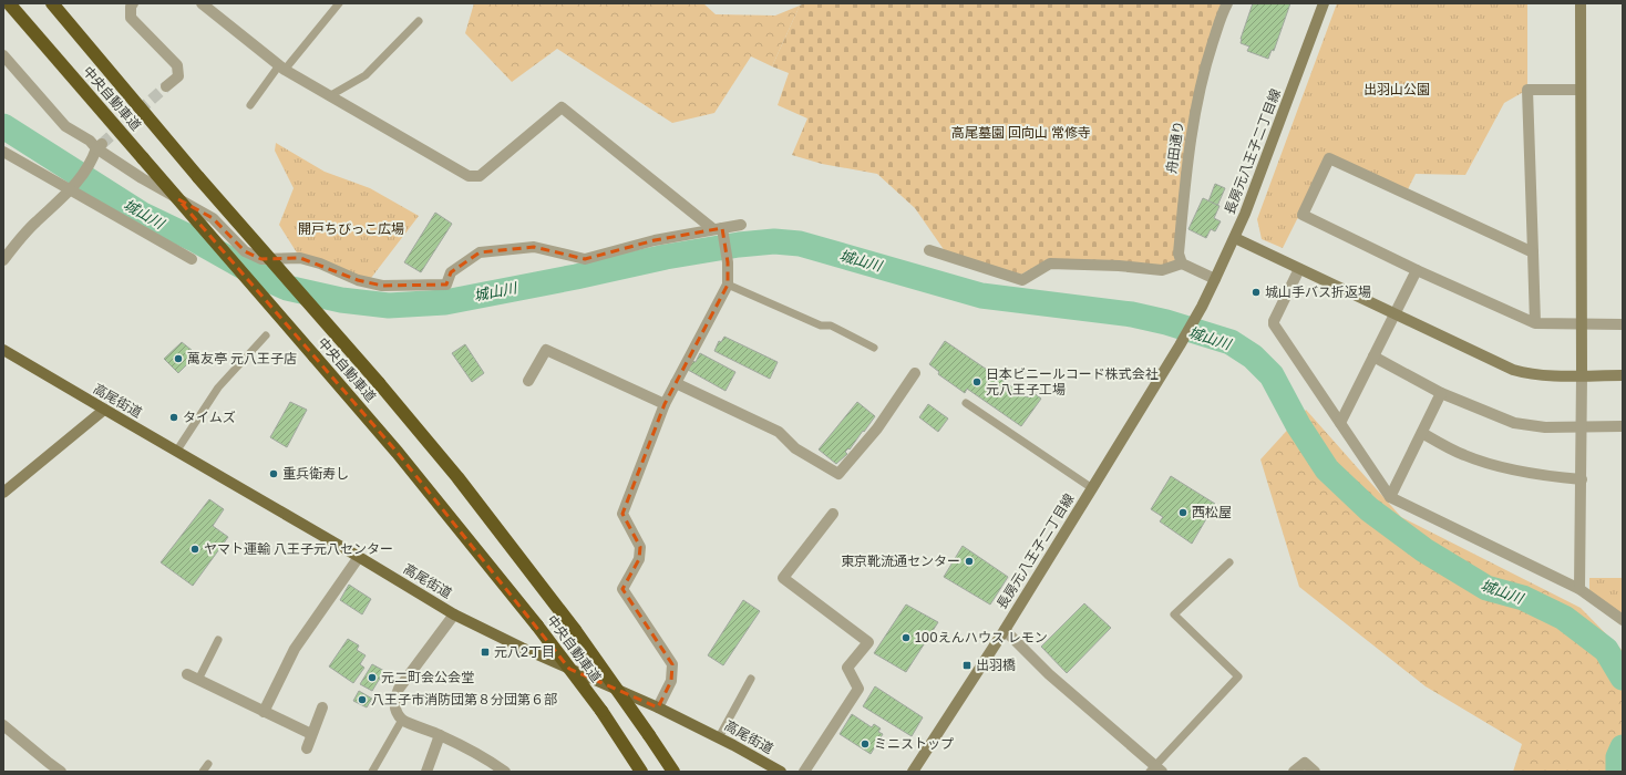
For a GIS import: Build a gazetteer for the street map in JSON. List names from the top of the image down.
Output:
{
  "streets": {
    "highway": ["中央自動車道"],
    "main road": ["高尾街道"],
    "street": ["舟田通り", "長房元八王子二丁目線"]
  },
  "water": ["城山川"],
  "parks": ["出羽山公園", "高尾墓園 回向山 常修寺", "開戸ちびっこ広場"],
  "places": {
    "other": [
      "城山手バス折返場",
      "萬友亭 元八王子店",
      "日本ビニールコード株式会社 元八王子工場",
      "タイムズ",
      "重兵衛寿し",
      "西松屋",
      "ヤマト運輸 八王子元八センター",
      "東京靴流通センター",
      "100えんハウス レモン",
      "元二町会公会堂",
      "八王子市消防団第８分団第６部",
      "ミニストップ"
    ],
    "transit": ["元八2丁目", "出羽橋"]
  }
}
